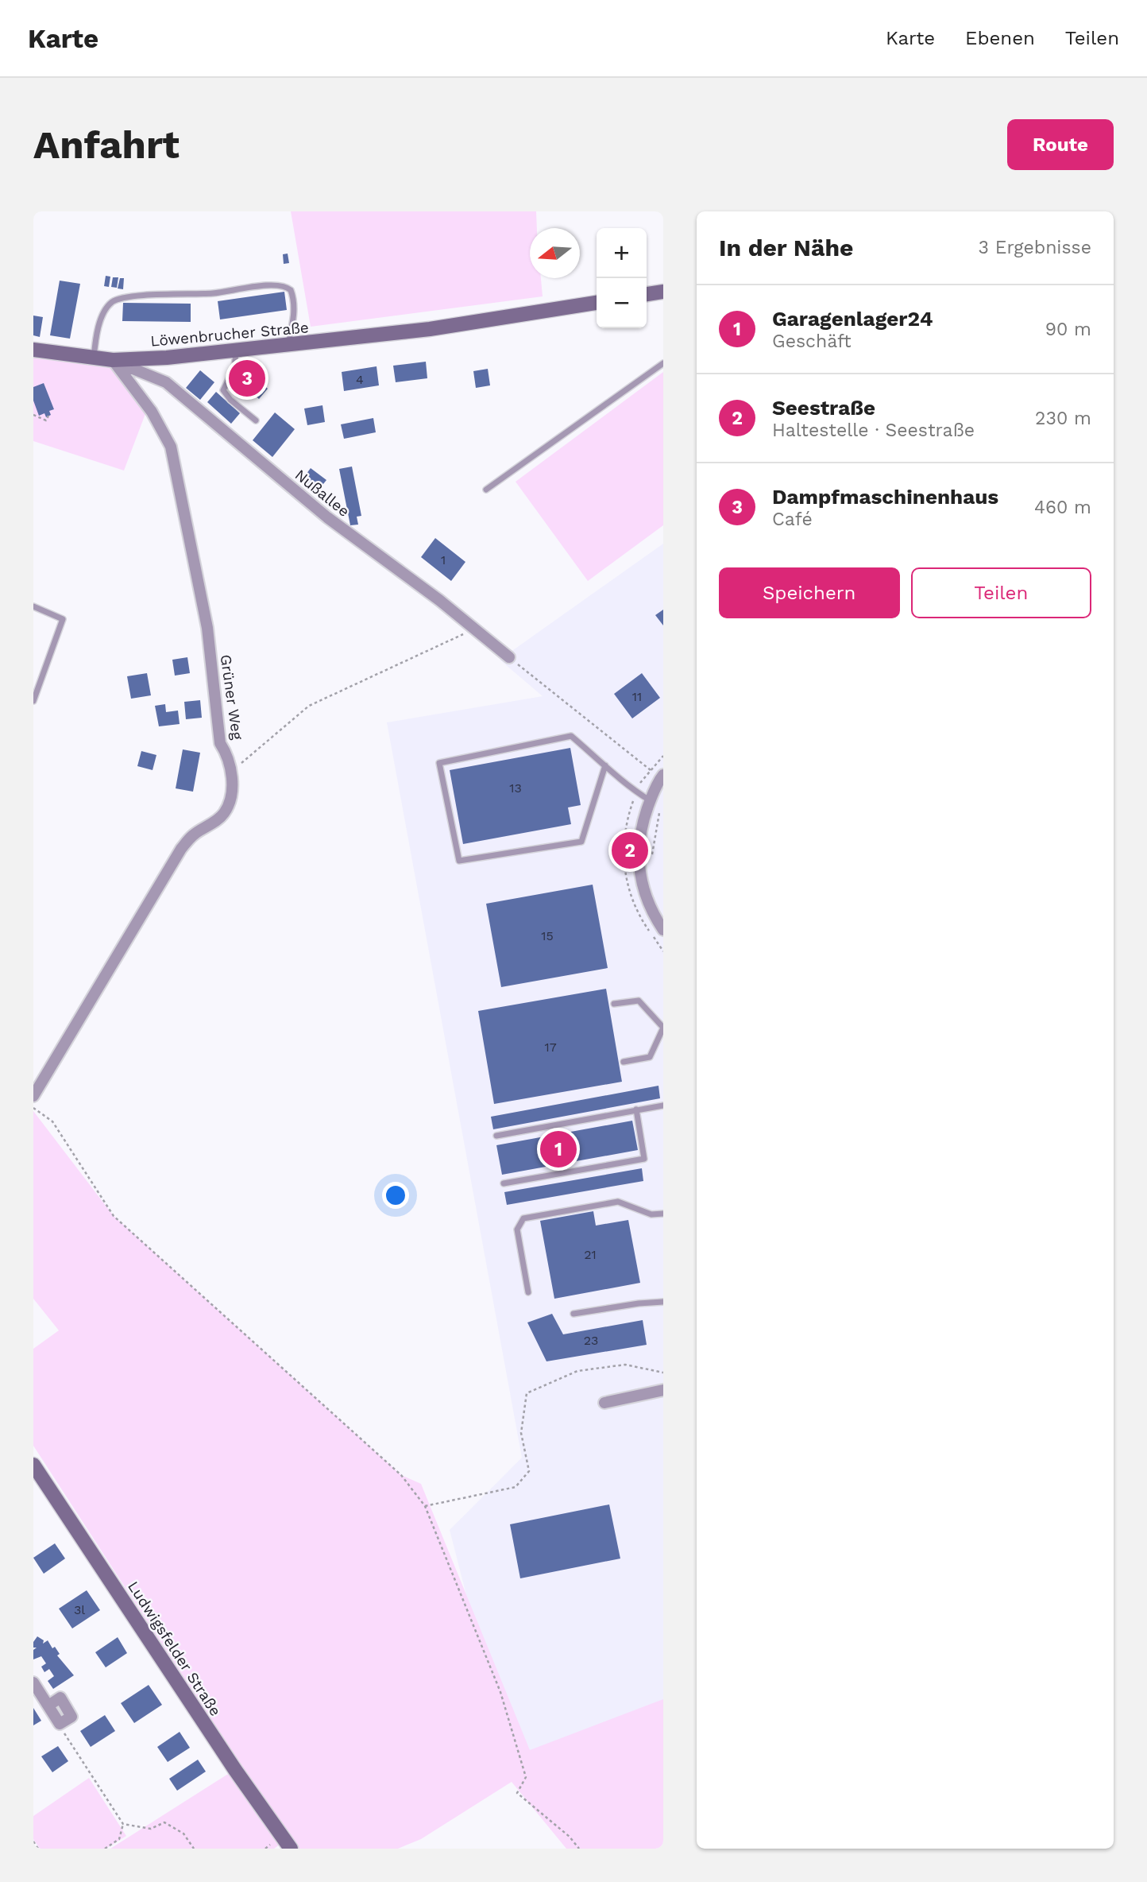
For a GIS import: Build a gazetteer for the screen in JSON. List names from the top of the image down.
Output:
{
  "streets": {
    "street": [
      "Löwenbrucher Straße",
      "Nußallee",
      "Grüner Weg",
      "Ludwigsfelder Straße"
    ]
  },
  "crossings": [
    ["Löwenbrucher Straße", "Nußallee"],
    ["Löwenbrucher Straße", "Grüner Weg"],
    ["Nußallee", "Grüner Weg"]
  ],
  "house_numbers": [
    "4",
    "1",
    "11",
    "13",
    "15",
    "17",
    "21",
    "23",
    "3l"
  ],
  "north": "left",
  "page": {
    "header": "Karte",
    "nav": ["Karte", "Ebenen", "Teilen"],
    "buttons": [
      "Route",
      ["Speichern", "Teilen"]
    ],
    "title": "Anfahrt",
    "heading": ["In der Nähe", "3 Ergebnisse"],
    "map_buttons": ["+", "−"],
    "list": [
      {
        "mark": "1",
        "name": "Garagenlager24",
        "note": "Geschäft",
        "value": "90 m"
      },
      {
        "mark": "2",
        "name": "Seestraße",
        "note": "Haltestelle · Seestraße",
        "value": "230 m"
      },
      {
        "mark": "3",
        "name": "Dampfmaschinenhaus",
        "note": "Café",
        "value": "460 m"
      }
    ],
    "pins": ["3", "2", "1"]
  }
}
